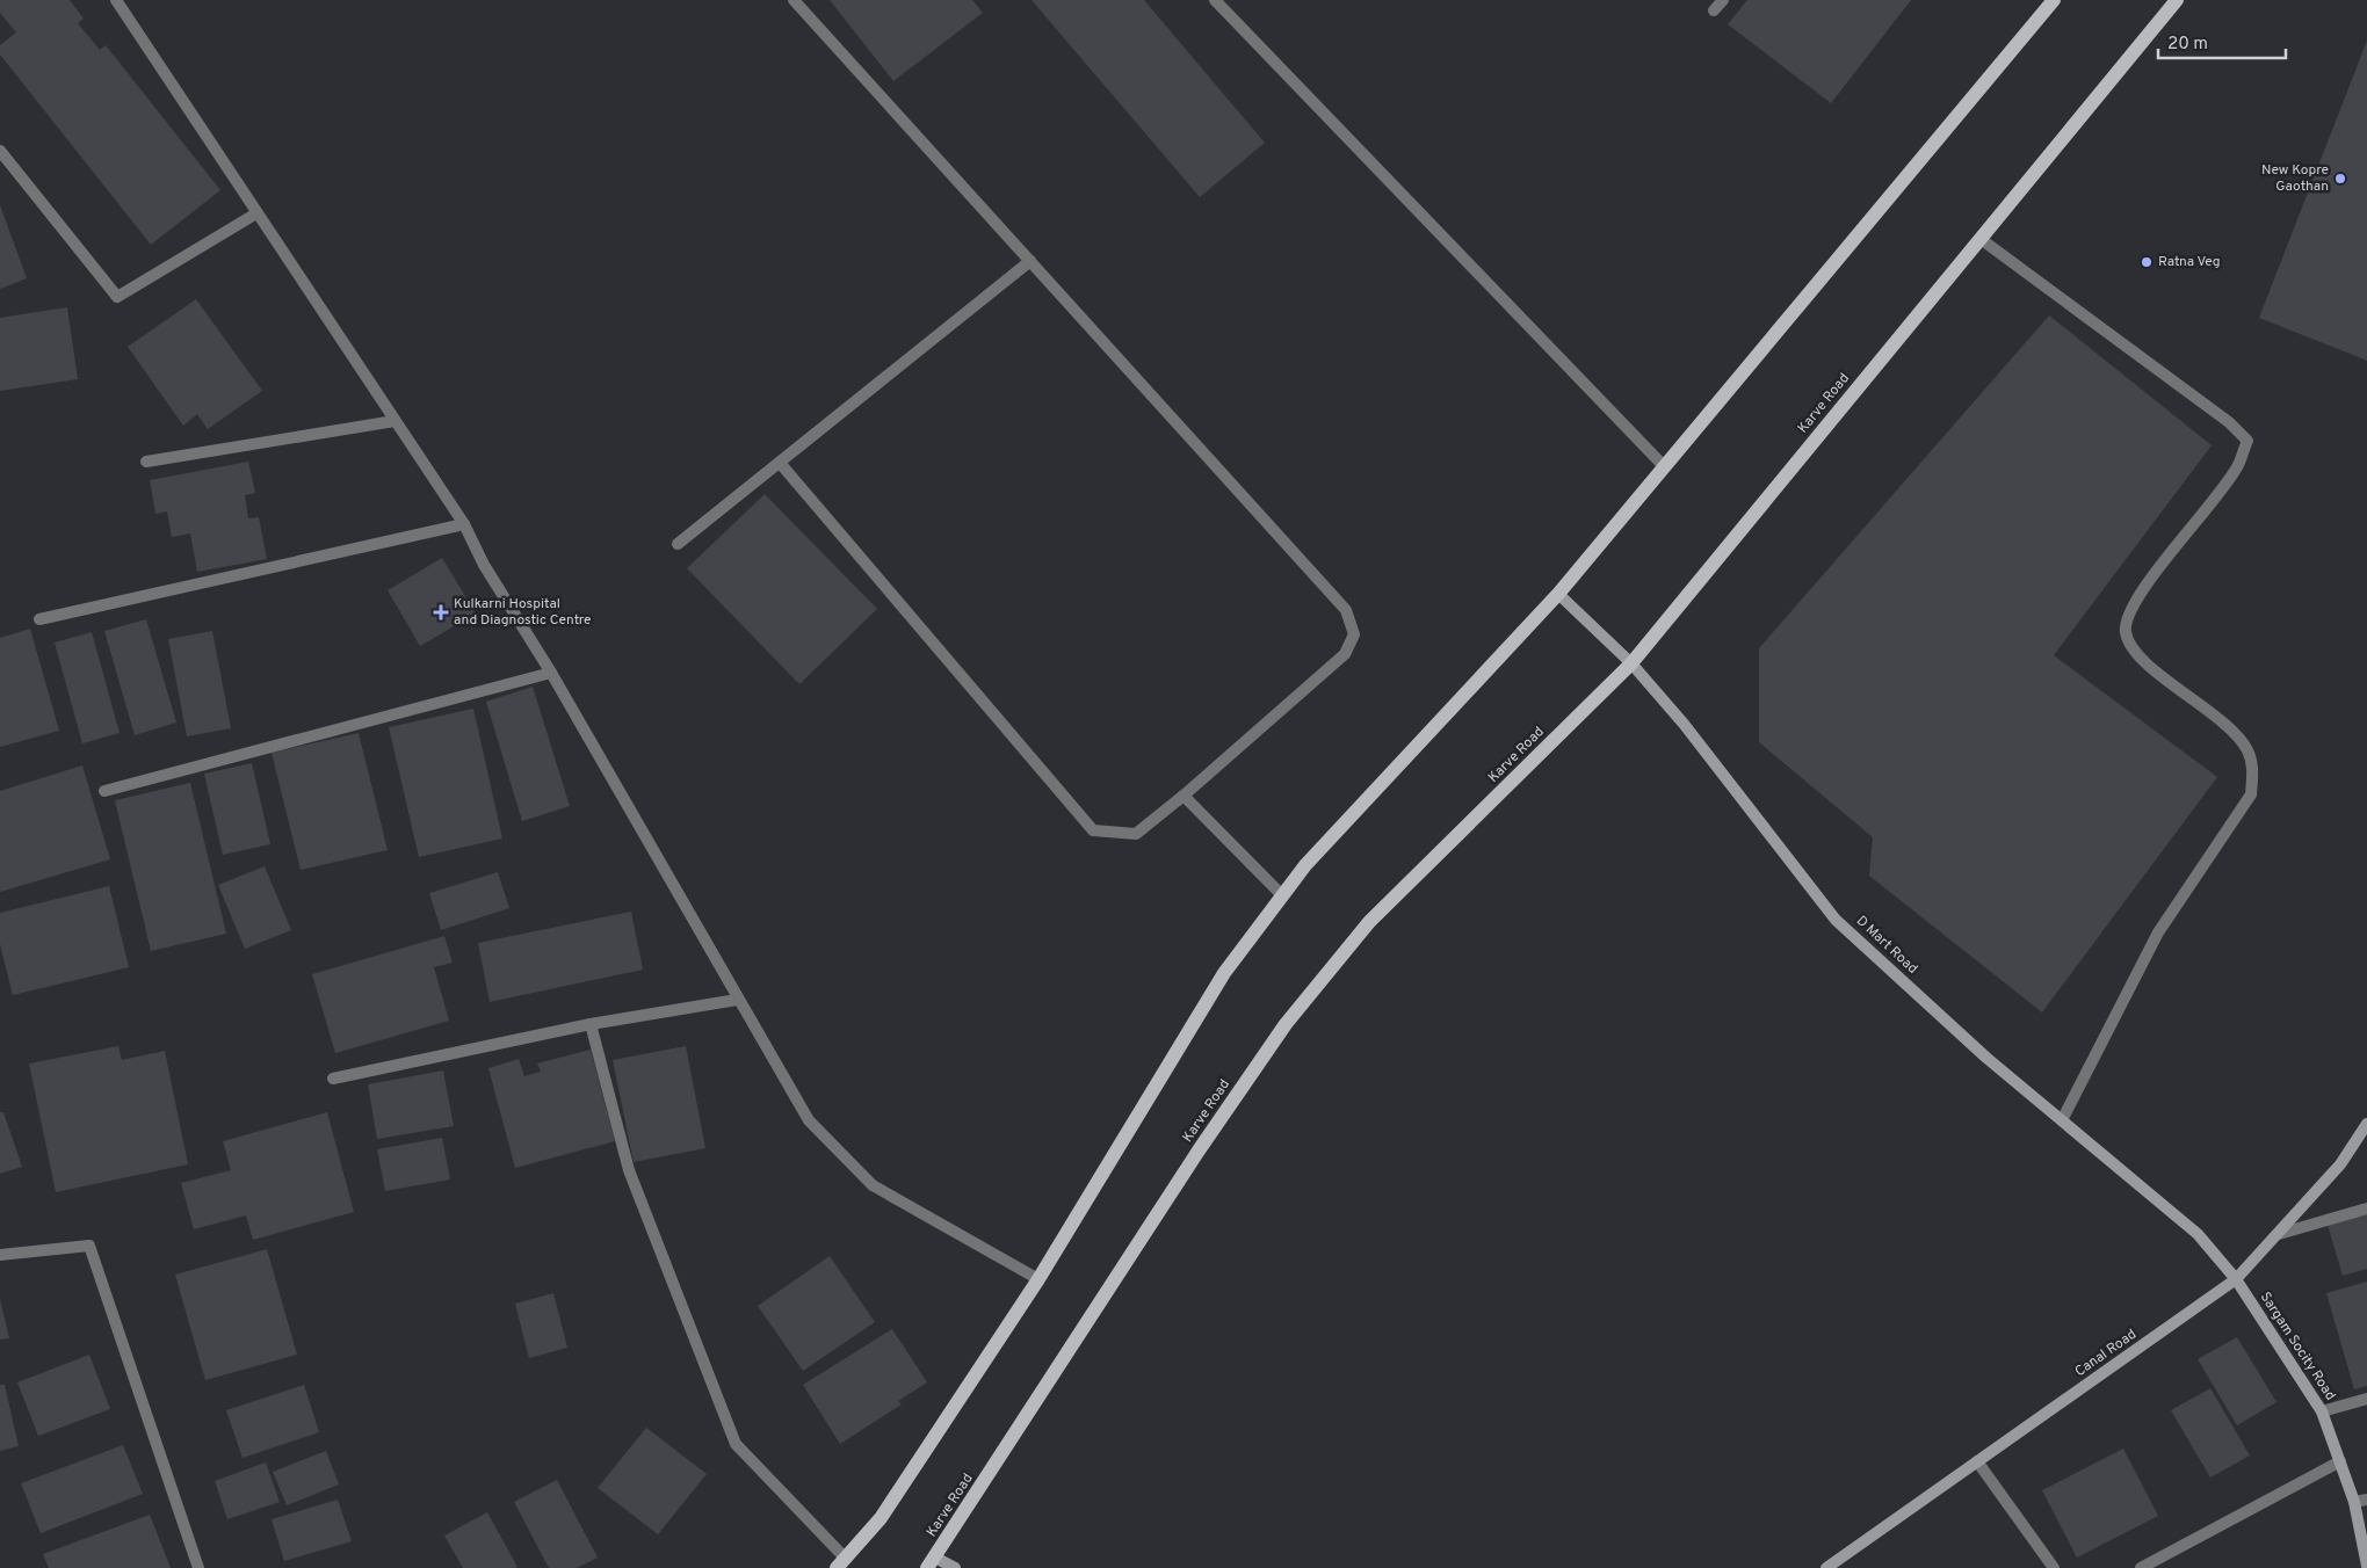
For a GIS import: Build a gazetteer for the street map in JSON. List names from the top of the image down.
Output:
{
  "streets": {
    "main road": ["Karve Road"],
    "street": ["D Mart Road", "Sargam Socity Road", "Canal Road"]
  },
  "crossings": [
    ["Karve Road", "D Mart Road"],
    ["D Mart Road", "Sargam Socity Road"],
    ["D Mart Road", "Canal Road"],
    ["Sargam Socity Road", "Canal Road"]
  ],
  "places": {
    "other": ["New Kopre Gaothan", "Ratna Veg"],
    "health": ["Kulkarni Hospital and Diagnostic Centre"]
  },
  "scale_bar": "20 m"
}
